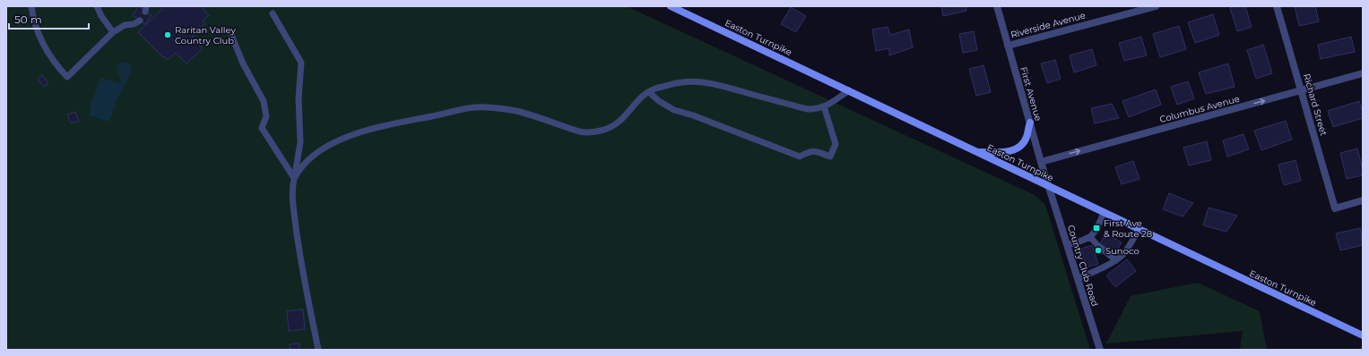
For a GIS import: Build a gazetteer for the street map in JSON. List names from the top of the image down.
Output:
{
  "streets": {
    "main road": ["Easton Turnpike"],
    "street": [
      "Riverside Avenue",
      "First Avenue",
      "Richard Street",
      "Columbus Avenue",
      "Country Club Road"
    ]
  },
  "crossings": [
    ["Riverside Avenue", "First Avenue"],
    ["Easton Turnpike", "First Avenue"],
    ["Easton Turnpike", "Country Club Road"],
    ["First Avenue", "Columbus Avenue"],
    ["First Avenue", "Country Club Road"],
    ["Richard Street", "Columbus Avenue"]
  ],
  "one_way": ["Columbus Avenue"],
  "places": {
    "other": ["Raritan Valley Country Club", "Sunoco"],
    "transit": ["First Ave & Route 28"]
  },
  "scale_bar": "50 m"
}
